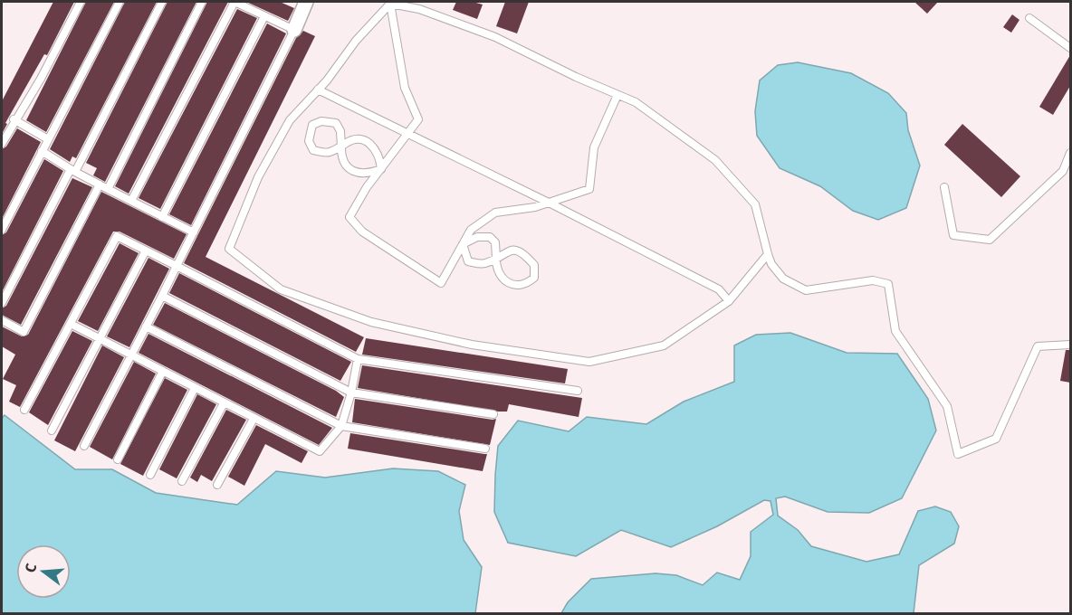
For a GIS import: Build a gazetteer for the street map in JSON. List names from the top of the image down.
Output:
{
  "north": "left"
}
